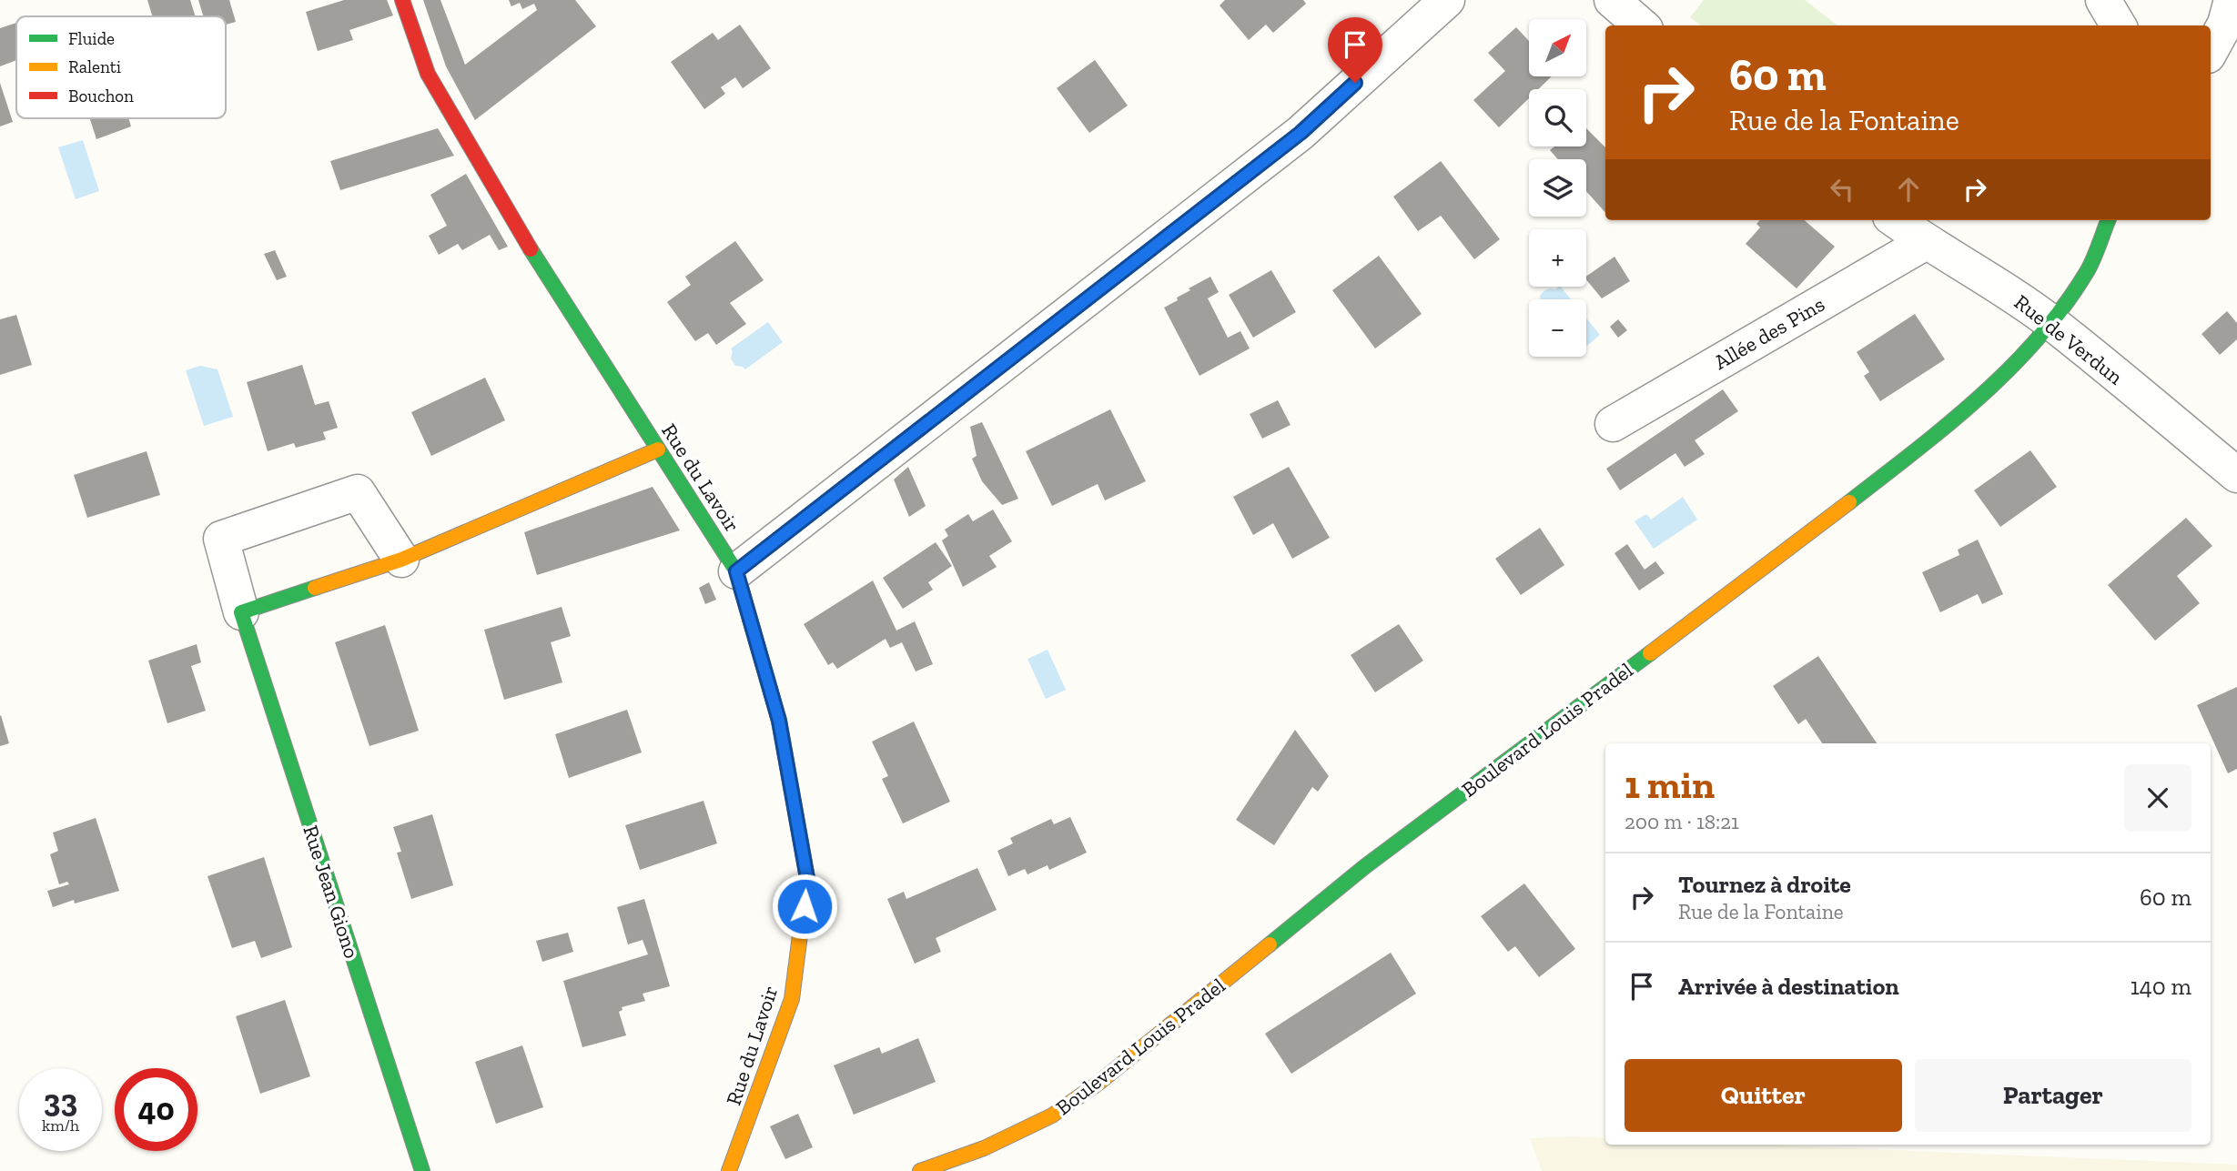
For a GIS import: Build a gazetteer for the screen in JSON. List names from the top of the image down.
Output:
{
  "streets": {
    "street": [
      "Allée des Pins",
      "Rue de Verdun",
      "Rue du Lavoir",
      "Boulevard Louis Pradel",
      "Rue Jean Giono"
    ]
  },
  "crossings": [
    ["Allée des Pins", "Rue de Verdun"],
    ["Rue de Verdun", "Boulevard Louis Pradel"]
  ],
  "legend": ["Fluide", "Ralenti", "Bouchon"],
  "north": "top right",
  "page": {
    "map_buttons": ["+", "−"],
    "turn": ["60 m", "Rue de la Fontaine"],
    "heading": ["1 min", "200 m · 18:21"],
    "list": [
      {
        "name": "Tournez à droite",
        "note": "Rue de la Fontaine",
        "value": "60 m"
      },
      {
        "name": "Arrivée à destination",
        "value": "140 m"
      }
    ],
    "buttons": ["Quitter", "Partager"],
    "speed": "33 km/h",
    "limit": "40"
  }
}
